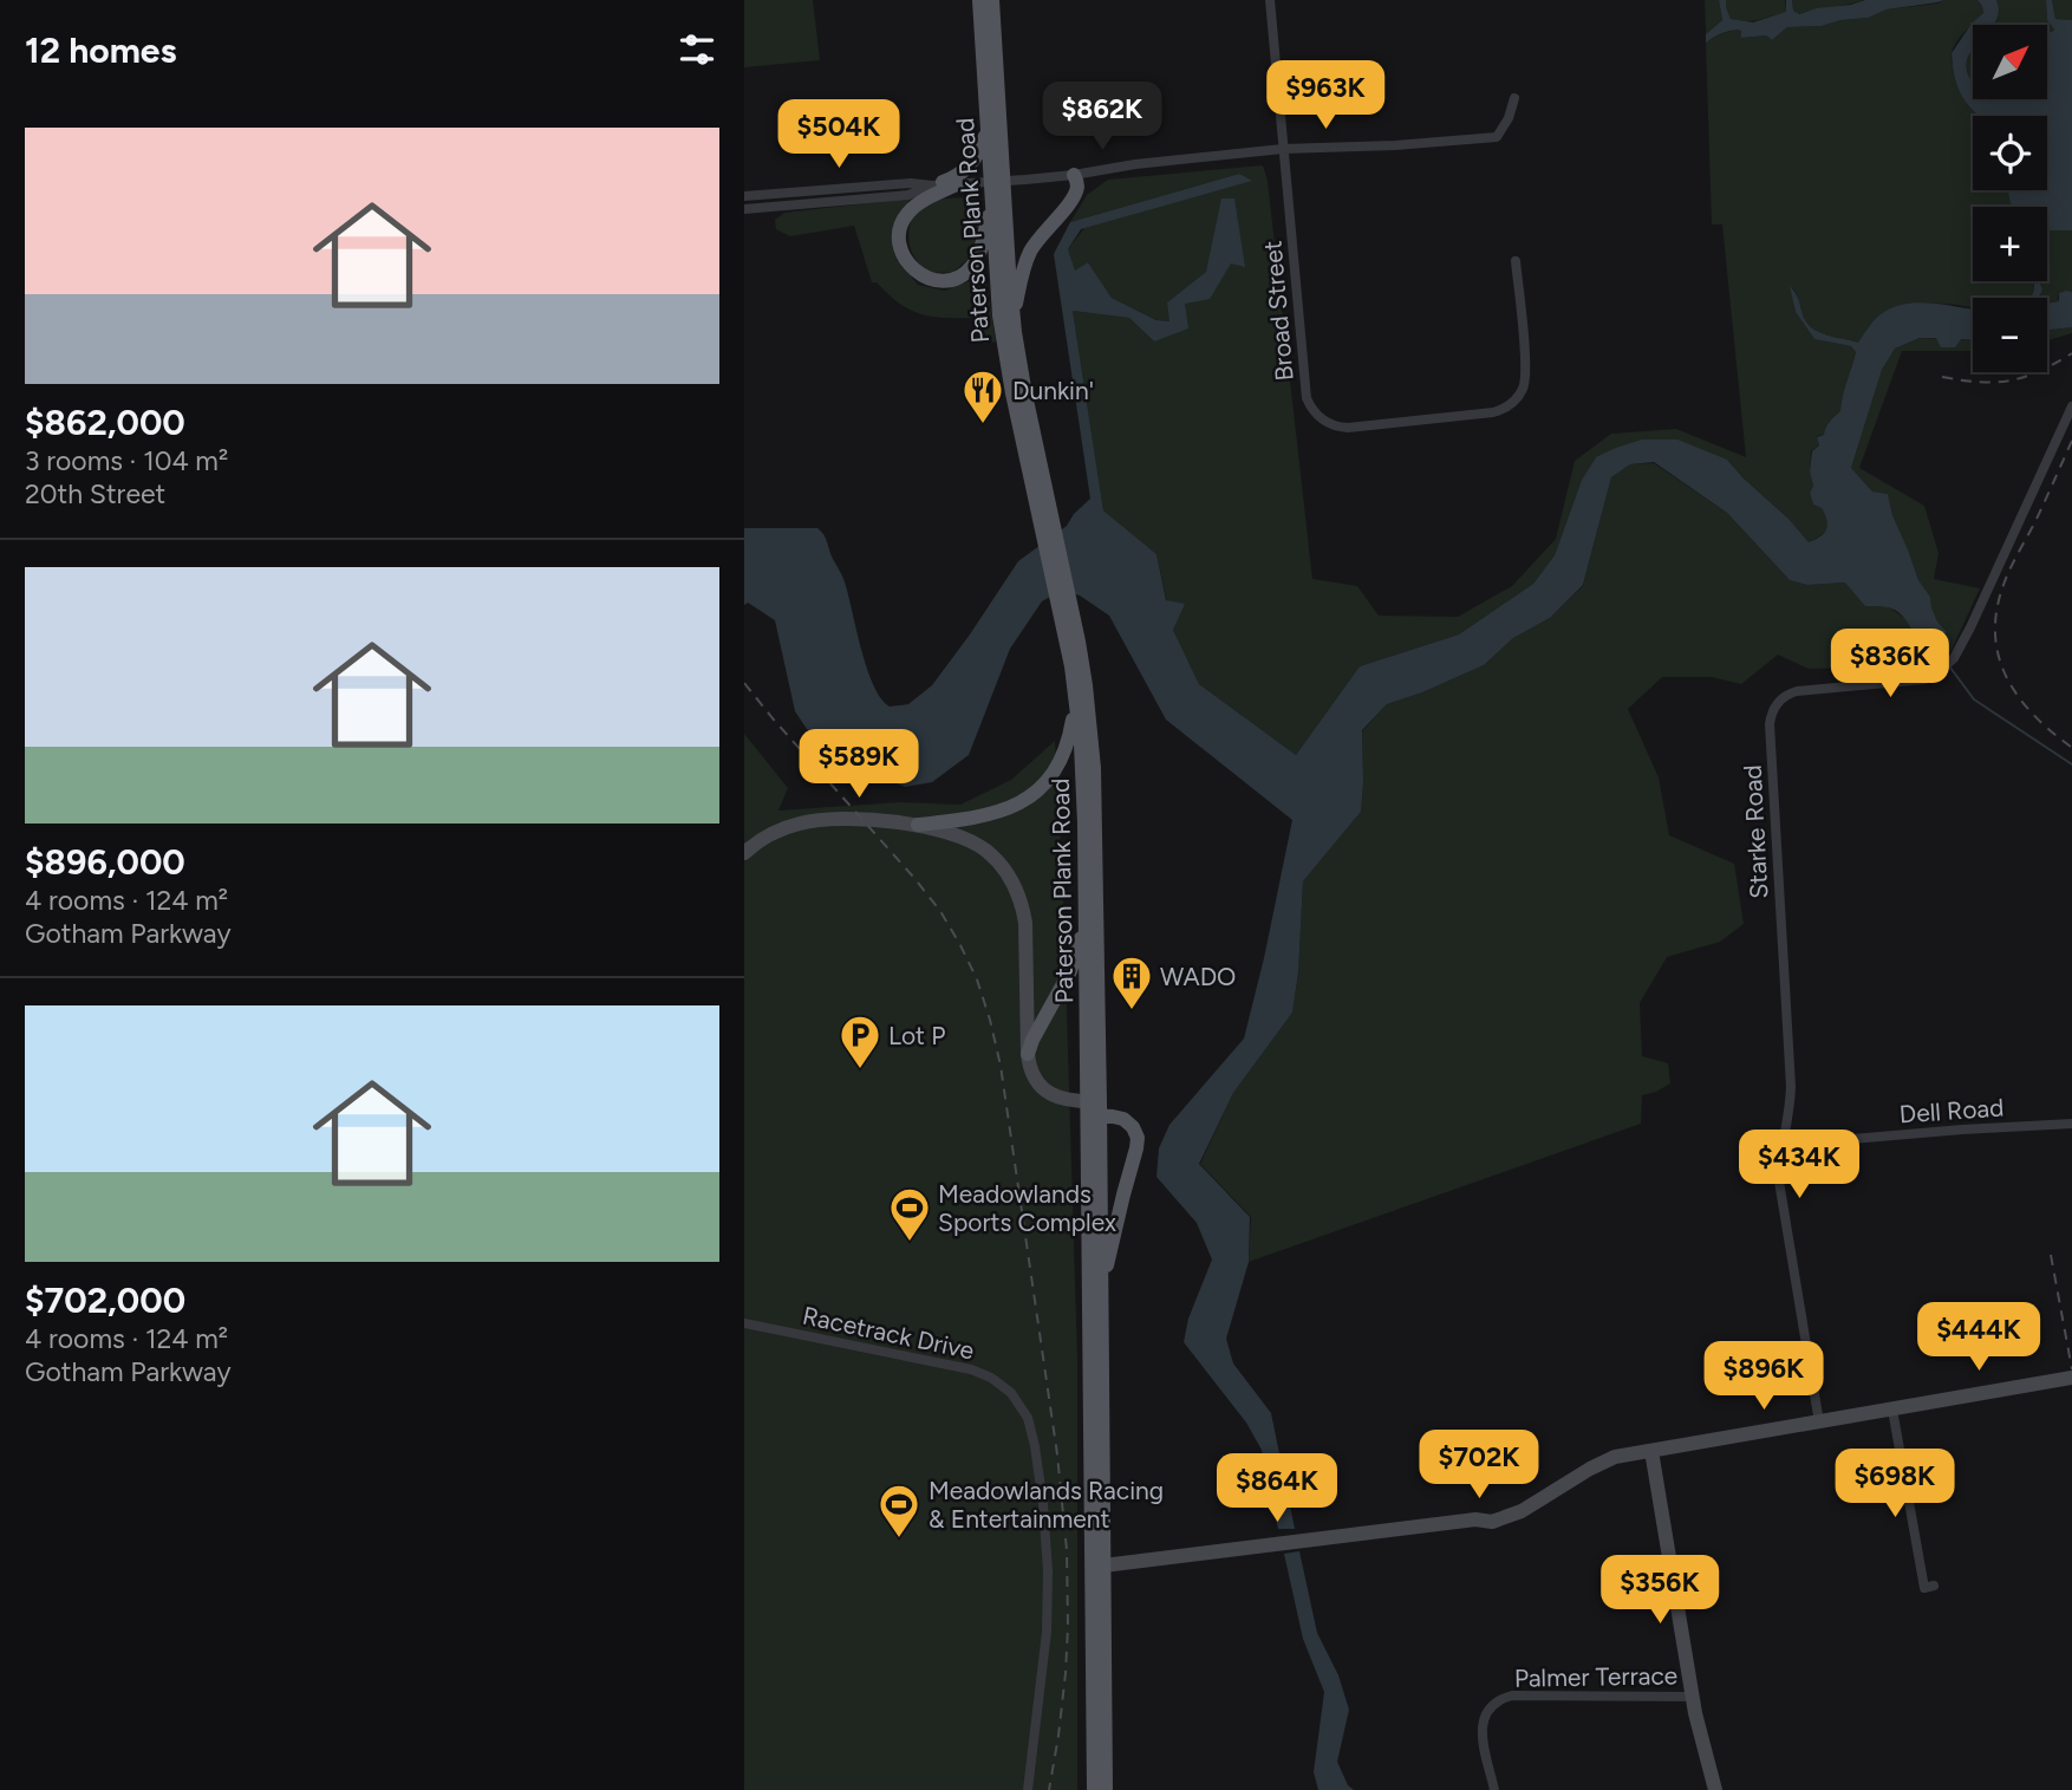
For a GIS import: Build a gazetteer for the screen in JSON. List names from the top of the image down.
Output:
{
  "streets": {
    "main road": ["Paterson Plank Road"],
    "street": [
      "Broad Street",
      "Starke Road",
      "Dell Road",
      "Racetrack Drive",
      "Palmer Terrace"
    ]
  },
  "crossings": [
    ["Starke Road", "Dell Road"]
  ],
  "places": {
    "restaurant": ["Dunkin'"],
    "building": ["WADO"],
    "parking": ["Lot P"],
    "sports": ["Meadowlands Sports Complex", "Meadowlands Racing & Entertainment"]
  },
  "north": "top right",
  "page": {
    "heading": "12 homes",
    "map_buttons": ["+", "−"],
    "price": [
      "$963K",
      "$862K",
      "$504K",
      "$836K",
      "$589K",
      "$434K",
      "$444K",
      "$896K",
      "$702K",
      "$698K",
      "$864K",
      "$356K"
    ],
    "list": [
      {
        "name": "$862,000",
        "note": "3 rooms · 104 m² · 20th Street"
      },
      {
        "name": "$896,000",
        "note": "4 rooms · 124 m² · Gotham Parkway"
      },
      {
        "name": "$702,000",
        "note": "4 rooms · 124 m² · Gotham Parkway"
      }
    ]
  }
}
